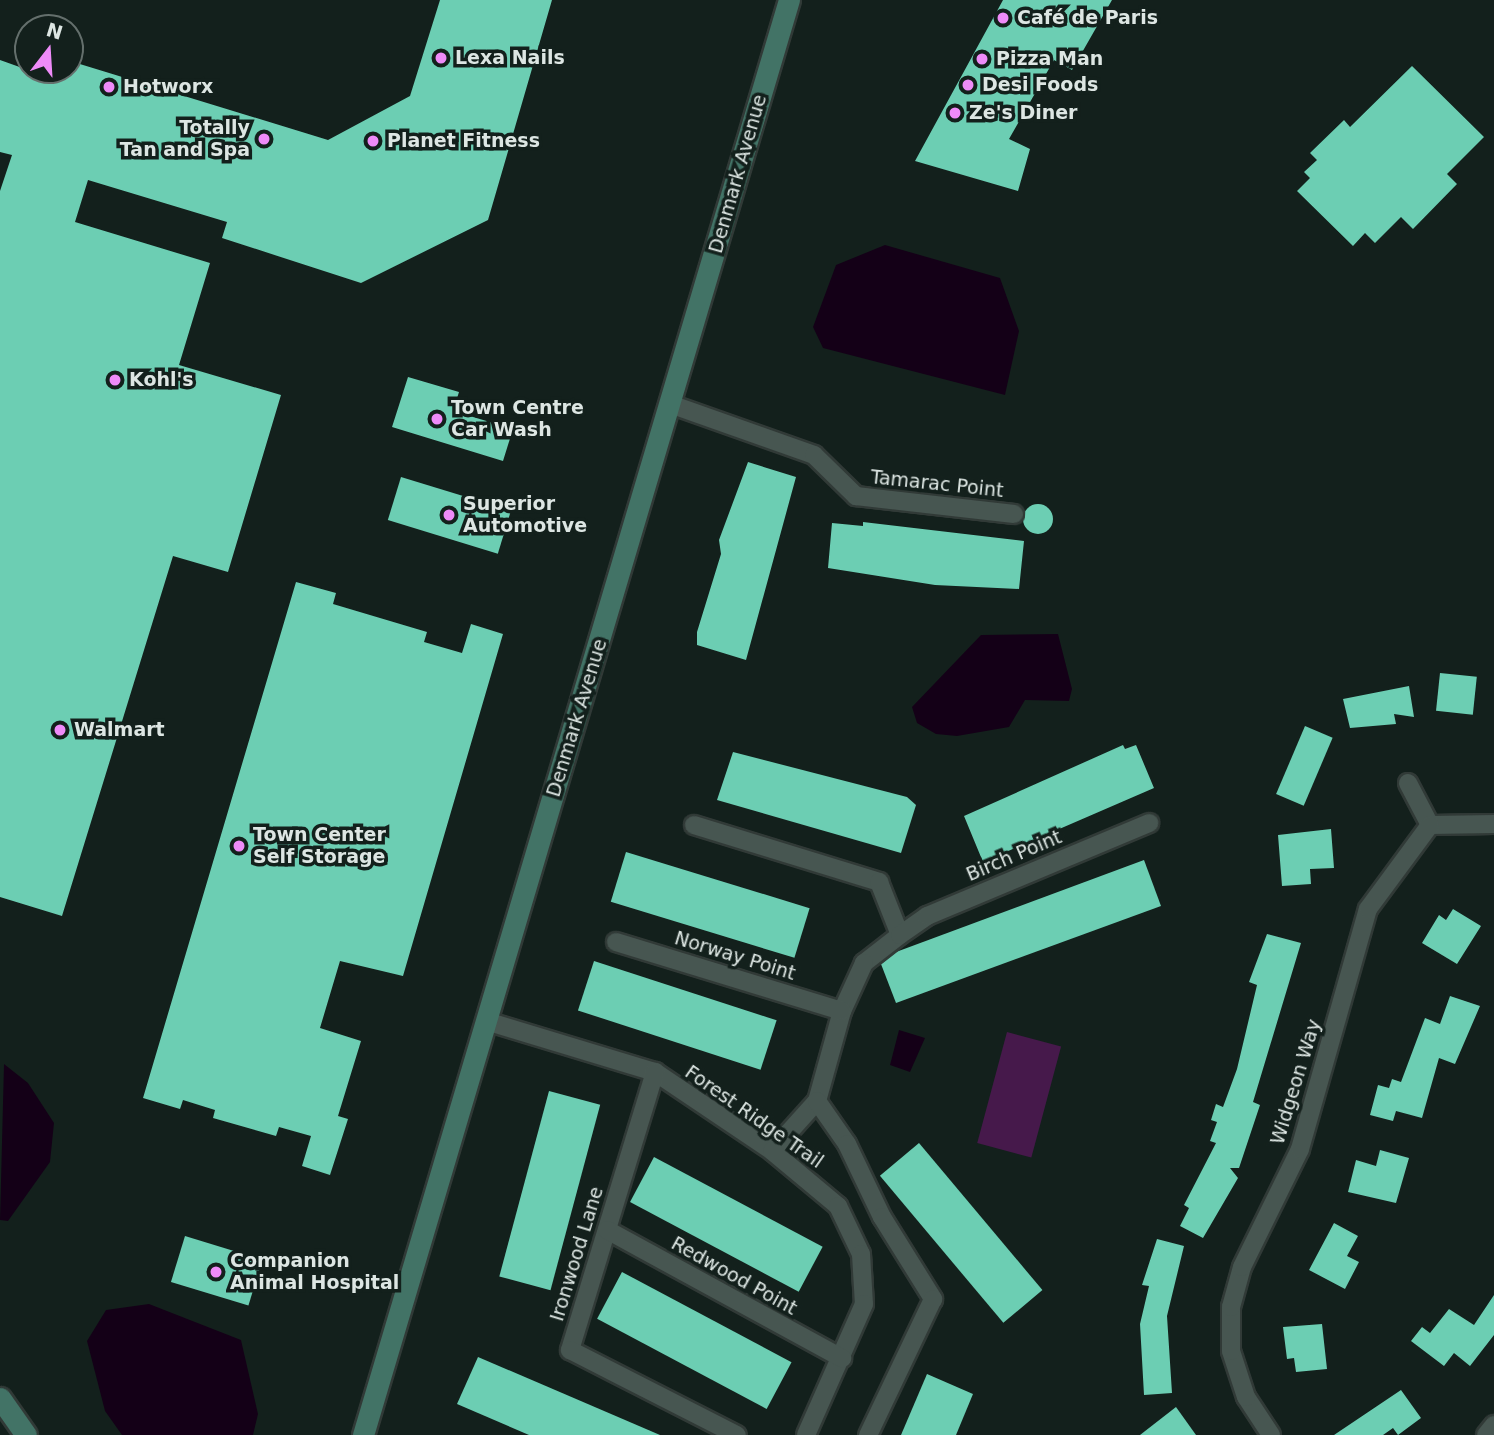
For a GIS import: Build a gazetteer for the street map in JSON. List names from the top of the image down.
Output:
{
  "streets": {
    "street": [
      "Denmark Avenue",
      "Tamarac Point",
      "Birch Point",
      "Norway Point",
      "Widgeon Way",
      "Forest Ridge Trail",
      "Ironwood Lane",
      "Redwood Point"
    ]
  },
  "crossings": [
    ["Denmark Avenue", "Tamarac Point"],
    ["Denmark Avenue", "Forest Ridge Trail"],
    ["Birch Point", "Norway Point"],
    ["Birch Point", "Forest Ridge Trail"],
    ["Forest Ridge Trail", "Ironwood Lane"],
    ["Forest Ridge Trail", "Redwood Point"],
    ["Ironwood Lane", "Redwood Point"]
  ],
  "places": [
    "Café de Paris",
    "Lexa Nails",
    "Pizza Man",
    "Desi Foods",
    "Hotworx",
    "Ze's Diner",
    "Totally Tan and Spa",
    "Planet Fitness",
    "Kohl's",
    "Town Centre Car Wash",
    "Superior Automotive",
    "Walmart",
    "Town Center Self Storage",
    "Companion Animal Hospital"
  ],
  "north": "top"
}
